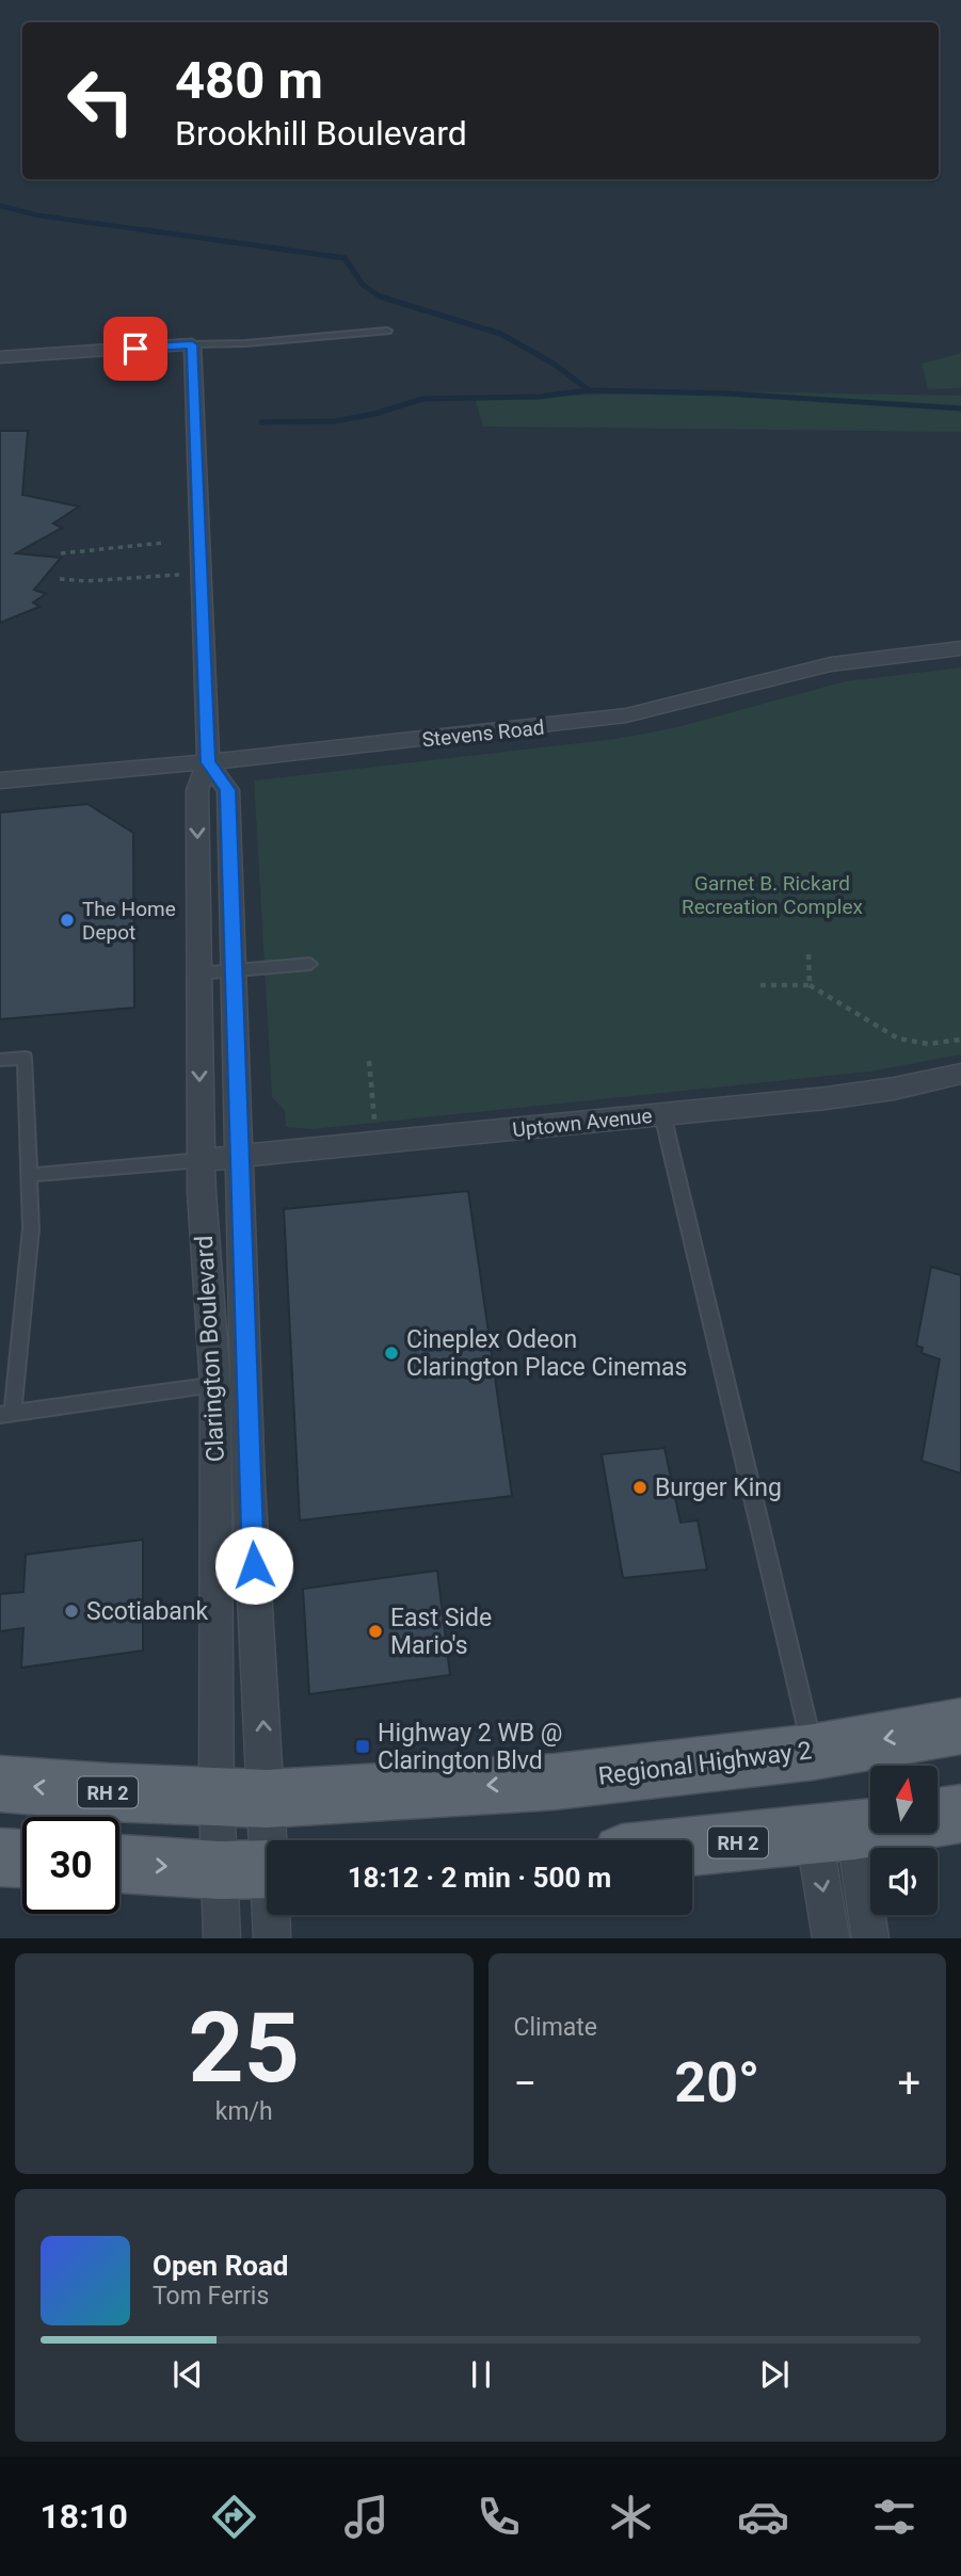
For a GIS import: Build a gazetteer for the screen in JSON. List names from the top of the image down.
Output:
{
  "streets": {
    "main road": ["Regional Highway 2", "RH 2"],
    "street": ["Stevens Road", "Uptown Avenue", "Clarington Boulevard"]
  },
  "crossings": [
    ["Stevens Road", "Clarington Boulevard"],
    ["Uptown Avenue", "Clarington Boulevard"],
    ["Clarington Boulevard", "Regional Highway 2"]
  ],
  "parks": ["Garnet B. Rickard Recreation Complex"],
  "places": {
    "other": [
      "The Home Depot",
      "Cineplex Odeon Clarington Place Cinemas",
      "Burger King",
      "Scotiabank",
      "East Side Mario's"
    ],
    "transit": ["Highway 2 WB @ Clarington Blvd"]
  },
  "north": "top",
  "page": {
    "turn": ["480 m", "Brookhill Boulevard"],
    "limit": "30",
    "trip": "18:12 · 2 min · 500 m",
    "tile": [
      ["25", "km/h"],
      "Climate"
    ],
    "heat": ["−", "20°", "+"],
    "song": ["Open Road", "Tom Ferris"],
    "tabs": "18:10"
  }
}
